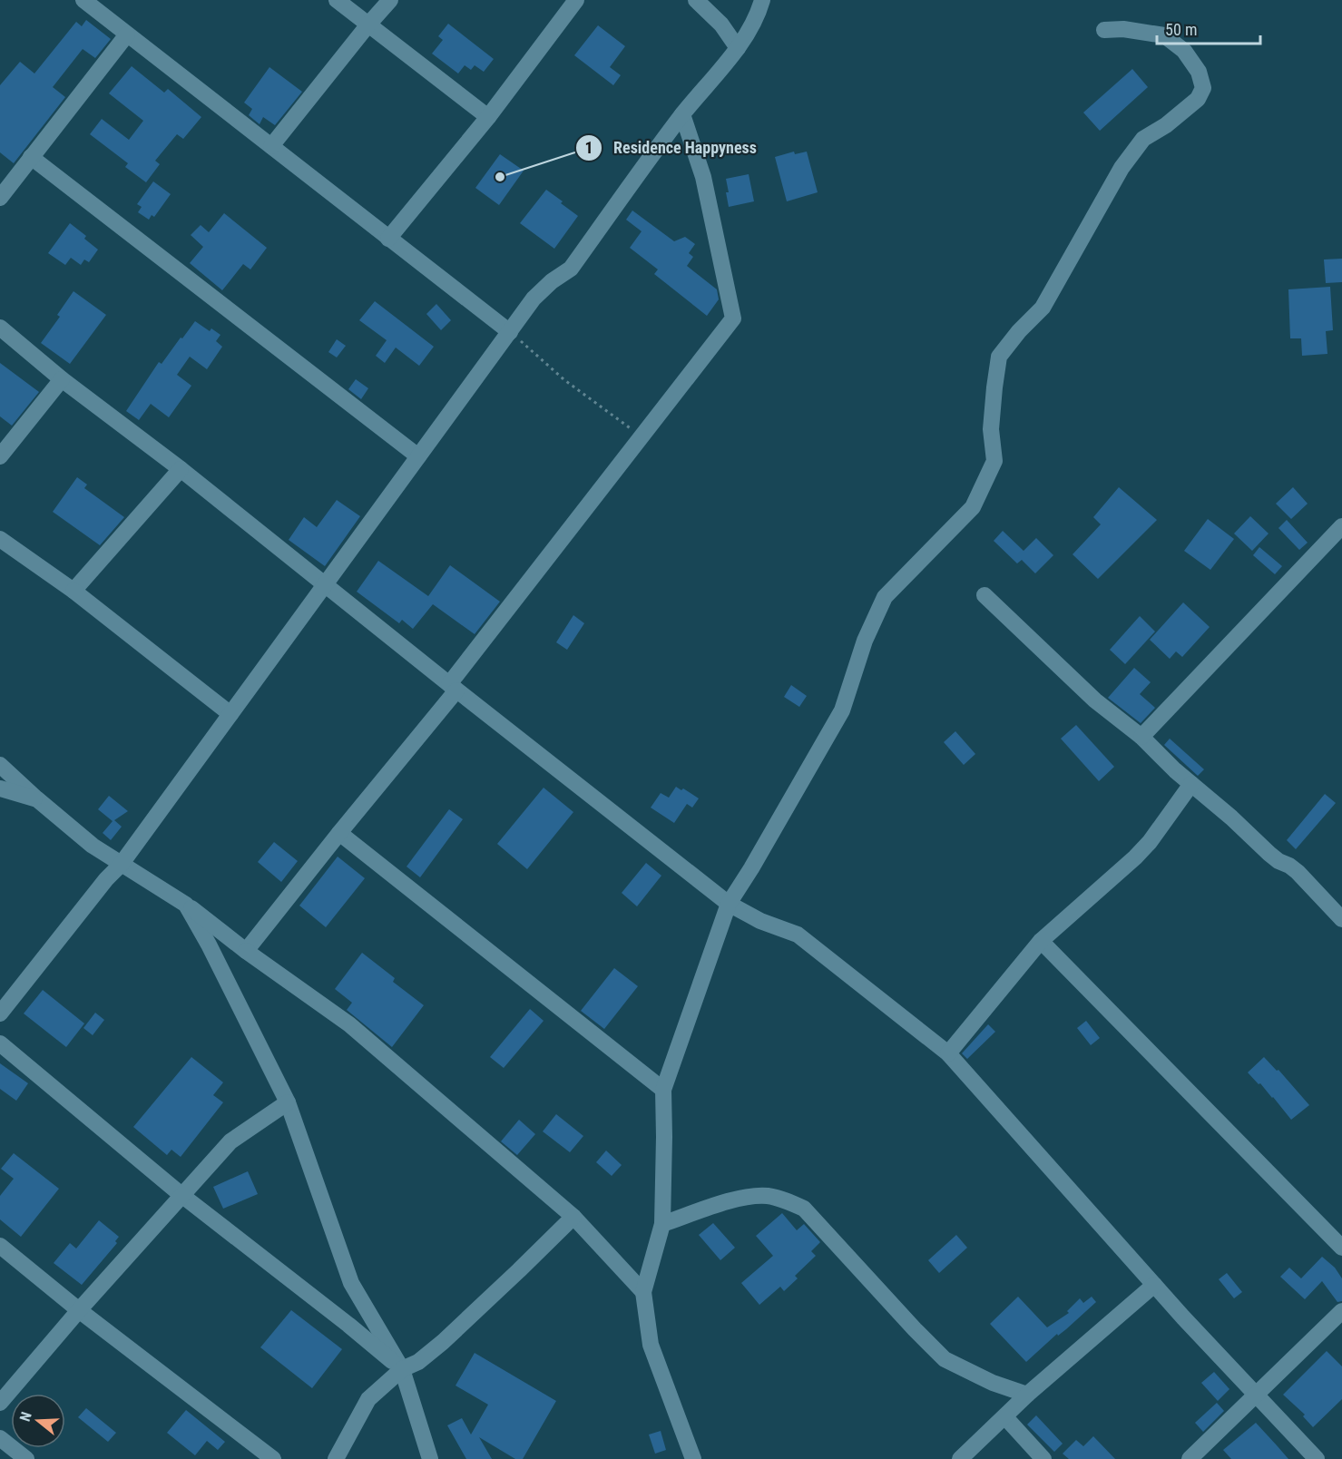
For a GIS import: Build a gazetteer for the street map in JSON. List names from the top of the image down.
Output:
{
  "places": ["Residence Happyness"],
  "scale_bar": "50 m",
  "north": "left"
}
